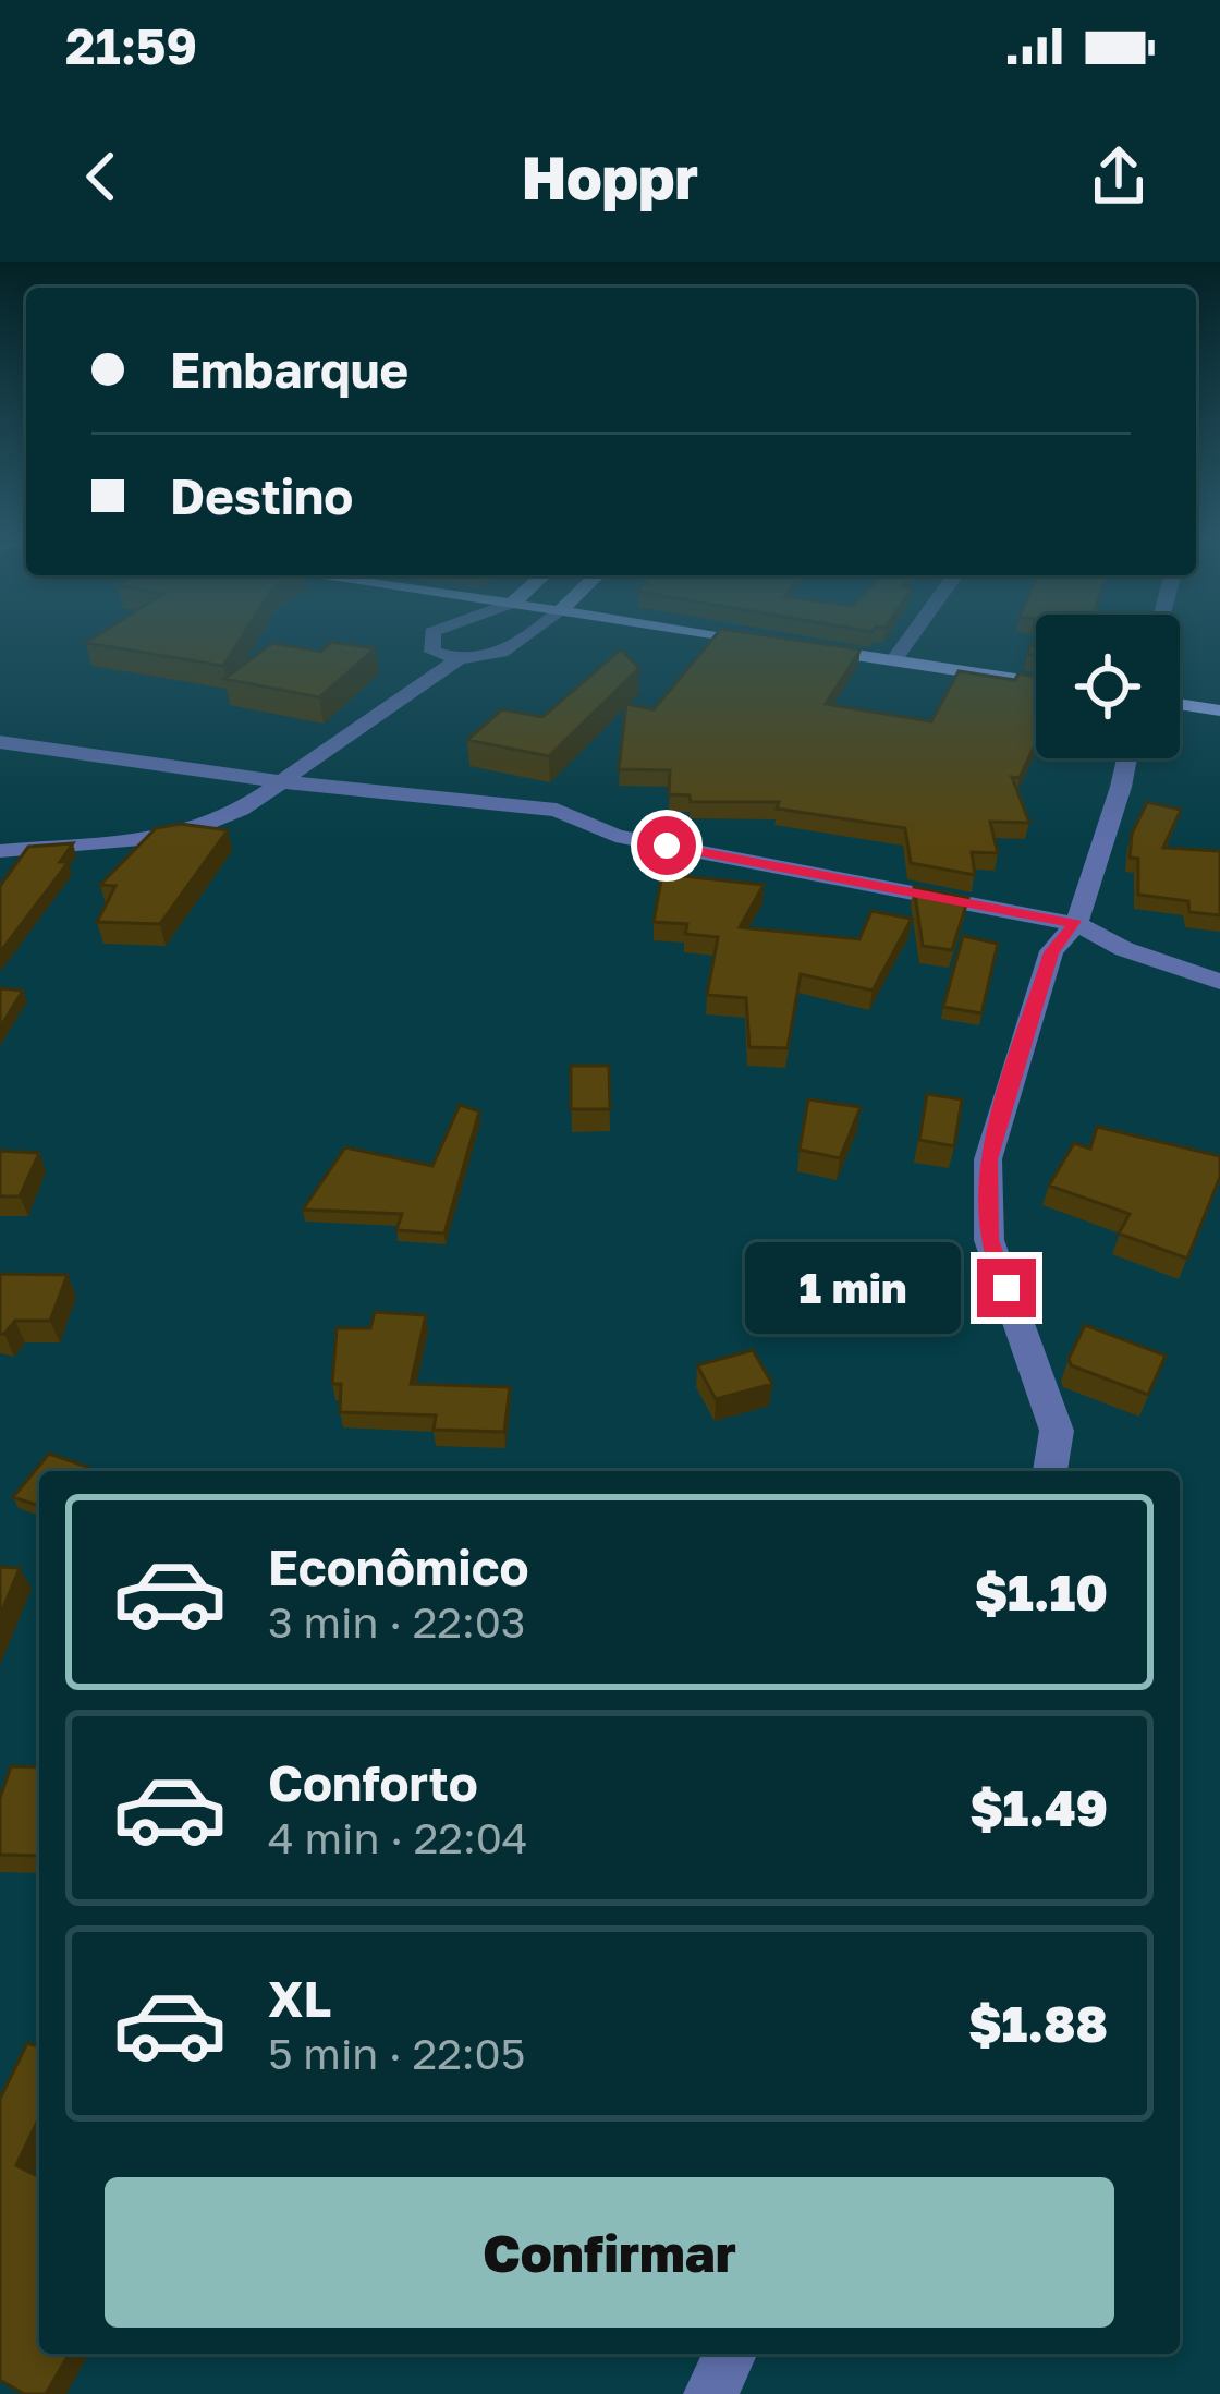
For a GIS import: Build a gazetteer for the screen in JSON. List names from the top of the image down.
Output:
{
  "page": {
    "status": "21:59",
    "header": "Hoppr",
    "banner": ["Embarque", "Destino"],
    "bubble": "1 min",
    "list": [
      {
        "name": "Econômico",
        "note": "3 min · 22:03",
        "value": "$1.10"
      },
      {
        "name": "Conforto",
        "note": "4 min · 22:04",
        "value": "$1.49"
      },
      {
        "name": "XL",
        "note": "5 min · 22:05",
        "value": "$1.88"
      }
    ],
    "buttons": "Confirmar"
  }
}
